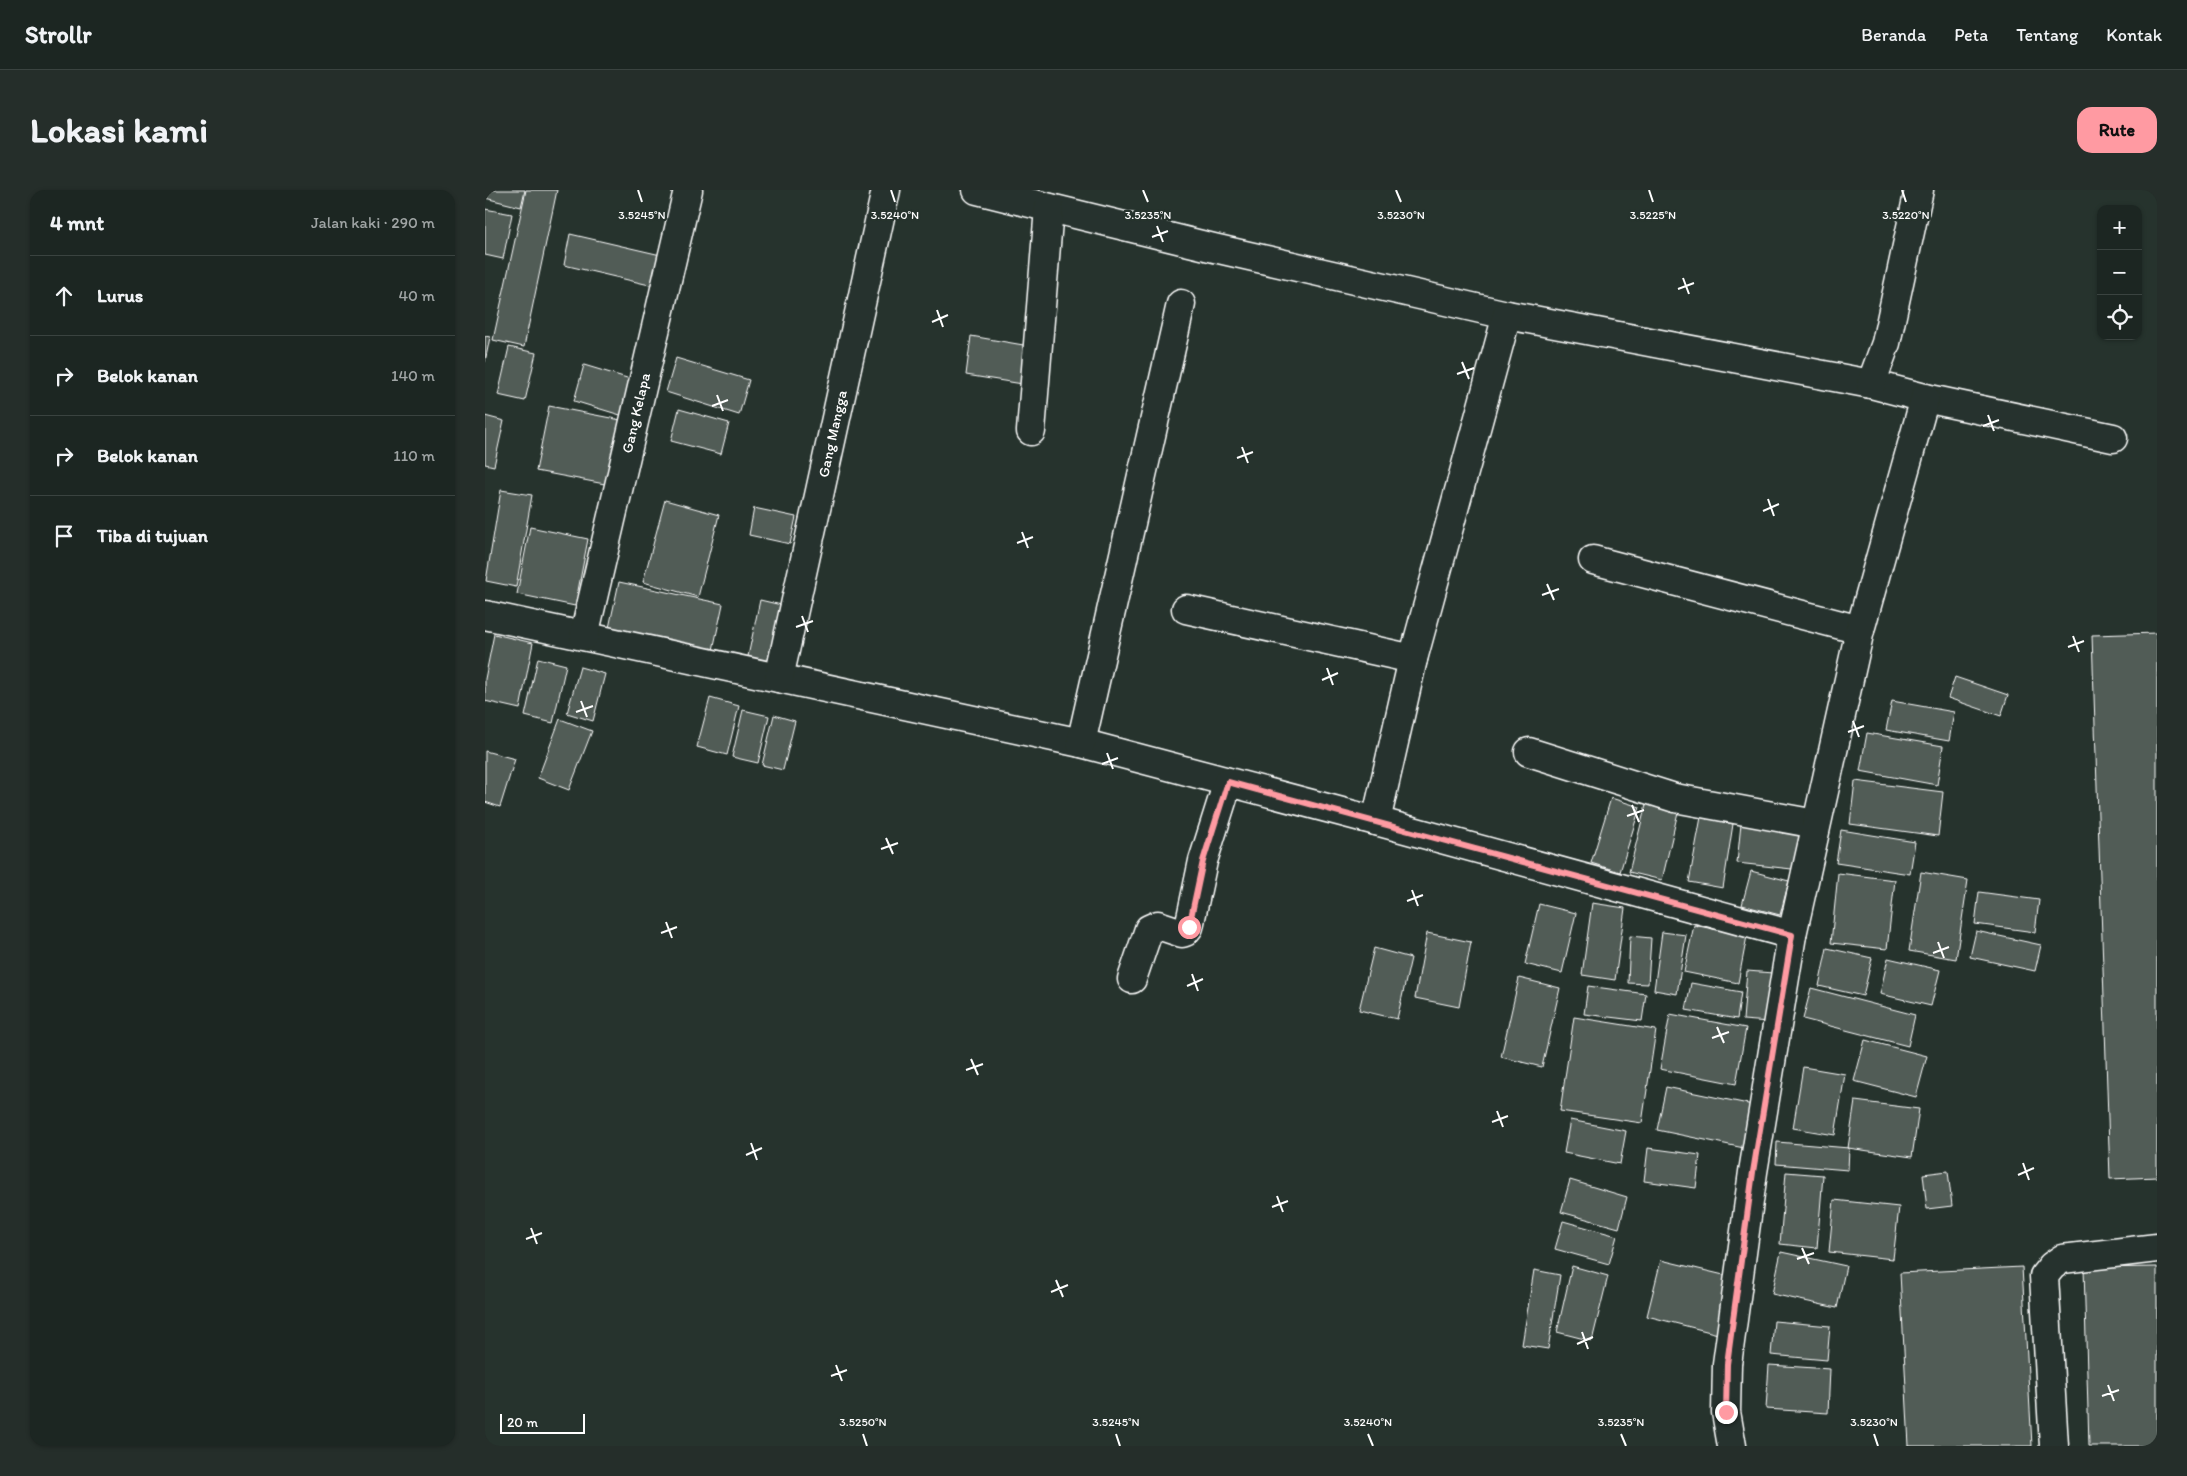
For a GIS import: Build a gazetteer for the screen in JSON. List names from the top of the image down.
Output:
{
  "streets": {
    "street": ["Gang Kelapa", "Gang Mangga"]
  },
  "scale_bar": "20 m",
  "page": {
    "header": "Strollr",
    "nav": [
      "Beranda",
      "Peta",
      "Tentang",
      "Kontak"
    ],
    "buttons": "Rute",
    "title": "Lokasi kami",
    "heading": ["4 mnt", "Jalan kaki · 290 m"],
    "map_buttons": ["+", "−"],
    "list": [
      ["Lurus", "40 m"],
      ["Belok kanan", "140 m"],
      ["Belok kanan", "110 m"],
      "Tiba di tujuan"
    ],
    "scale": "20 m"
  },
  "coordinates": [
    "3.5245°N",
    "3.5240°N",
    "3.5235°N",
    "3.5230°N",
    "3.5225°N",
    "3.5220°N",
    "3.5250°N"
  ]
}
